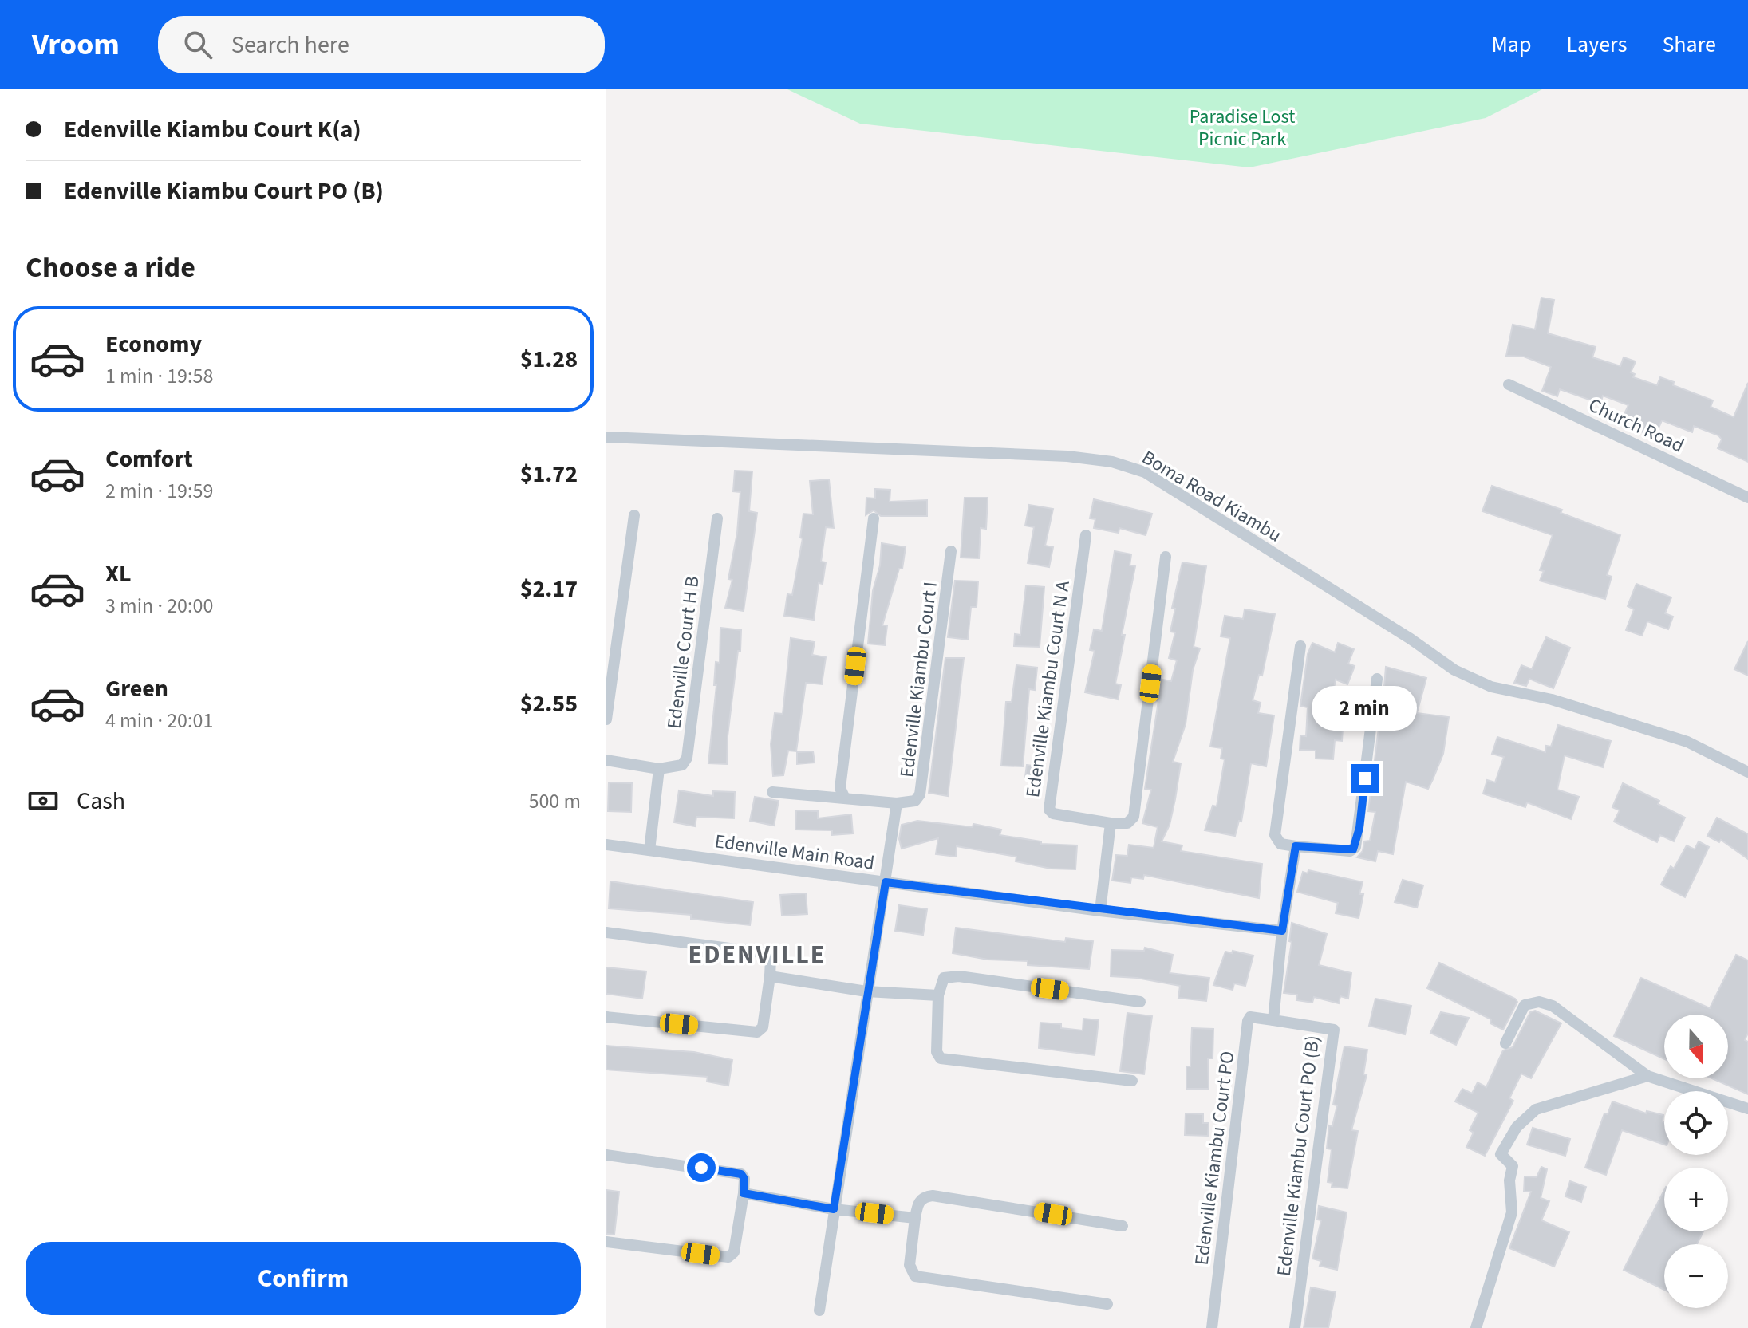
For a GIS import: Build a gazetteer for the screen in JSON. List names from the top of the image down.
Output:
{
  "streets": {
    "street": [
      "Church Road",
      "Boma Road Kiambu",
      "Edenville Court H B",
      "Edenville Kiambu Court I",
      "Edenville Kiambu Court N A",
      "Edenville Main Road",
      "Edenville Kiambu Court PO (B)",
      "Edenville Kiambu Court PO"
    ]
  },
  "crossings": [
    ["Edenville Kiambu Court PO (B)", "Edenville Kiambu Court PO"]
  ],
  "districts": ["EDENVILLE"],
  "parks": ["Paradise Lost Picnic Park"],
  "north": "bottom",
  "page": {
    "header": "Vroom",
    "search": "Search here",
    "nav": ["Map", "Layers", "Share"],
    "banner": ["Edenville Kiambu Court K(a)", "Edenville Kiambu Court PO (B)"],
    "heading": "Choose a ride",
    "list": [
      {
        "name": "Economy",
        "note": "1 min · 19:58",
        "value": "$1.28"
      },
      {
        "name": "Comfort",
        "note": "2 min · 19:59",
        "value": "$1.72"
      },
      {
        "name": "XL",
        "note": "3 min · 20:00",
        "value": "$2.17"
      },
      {
        "name": "Green",
        "note": "4 min · 20:01",
        "value": "$2.55"
      }
    ],
    "bubble": "2 min",
    "pay": ["Cash", "500 m"],
    "map_buttons": ["+", "−"],
    "buttons": "Confirm"
  }
}
